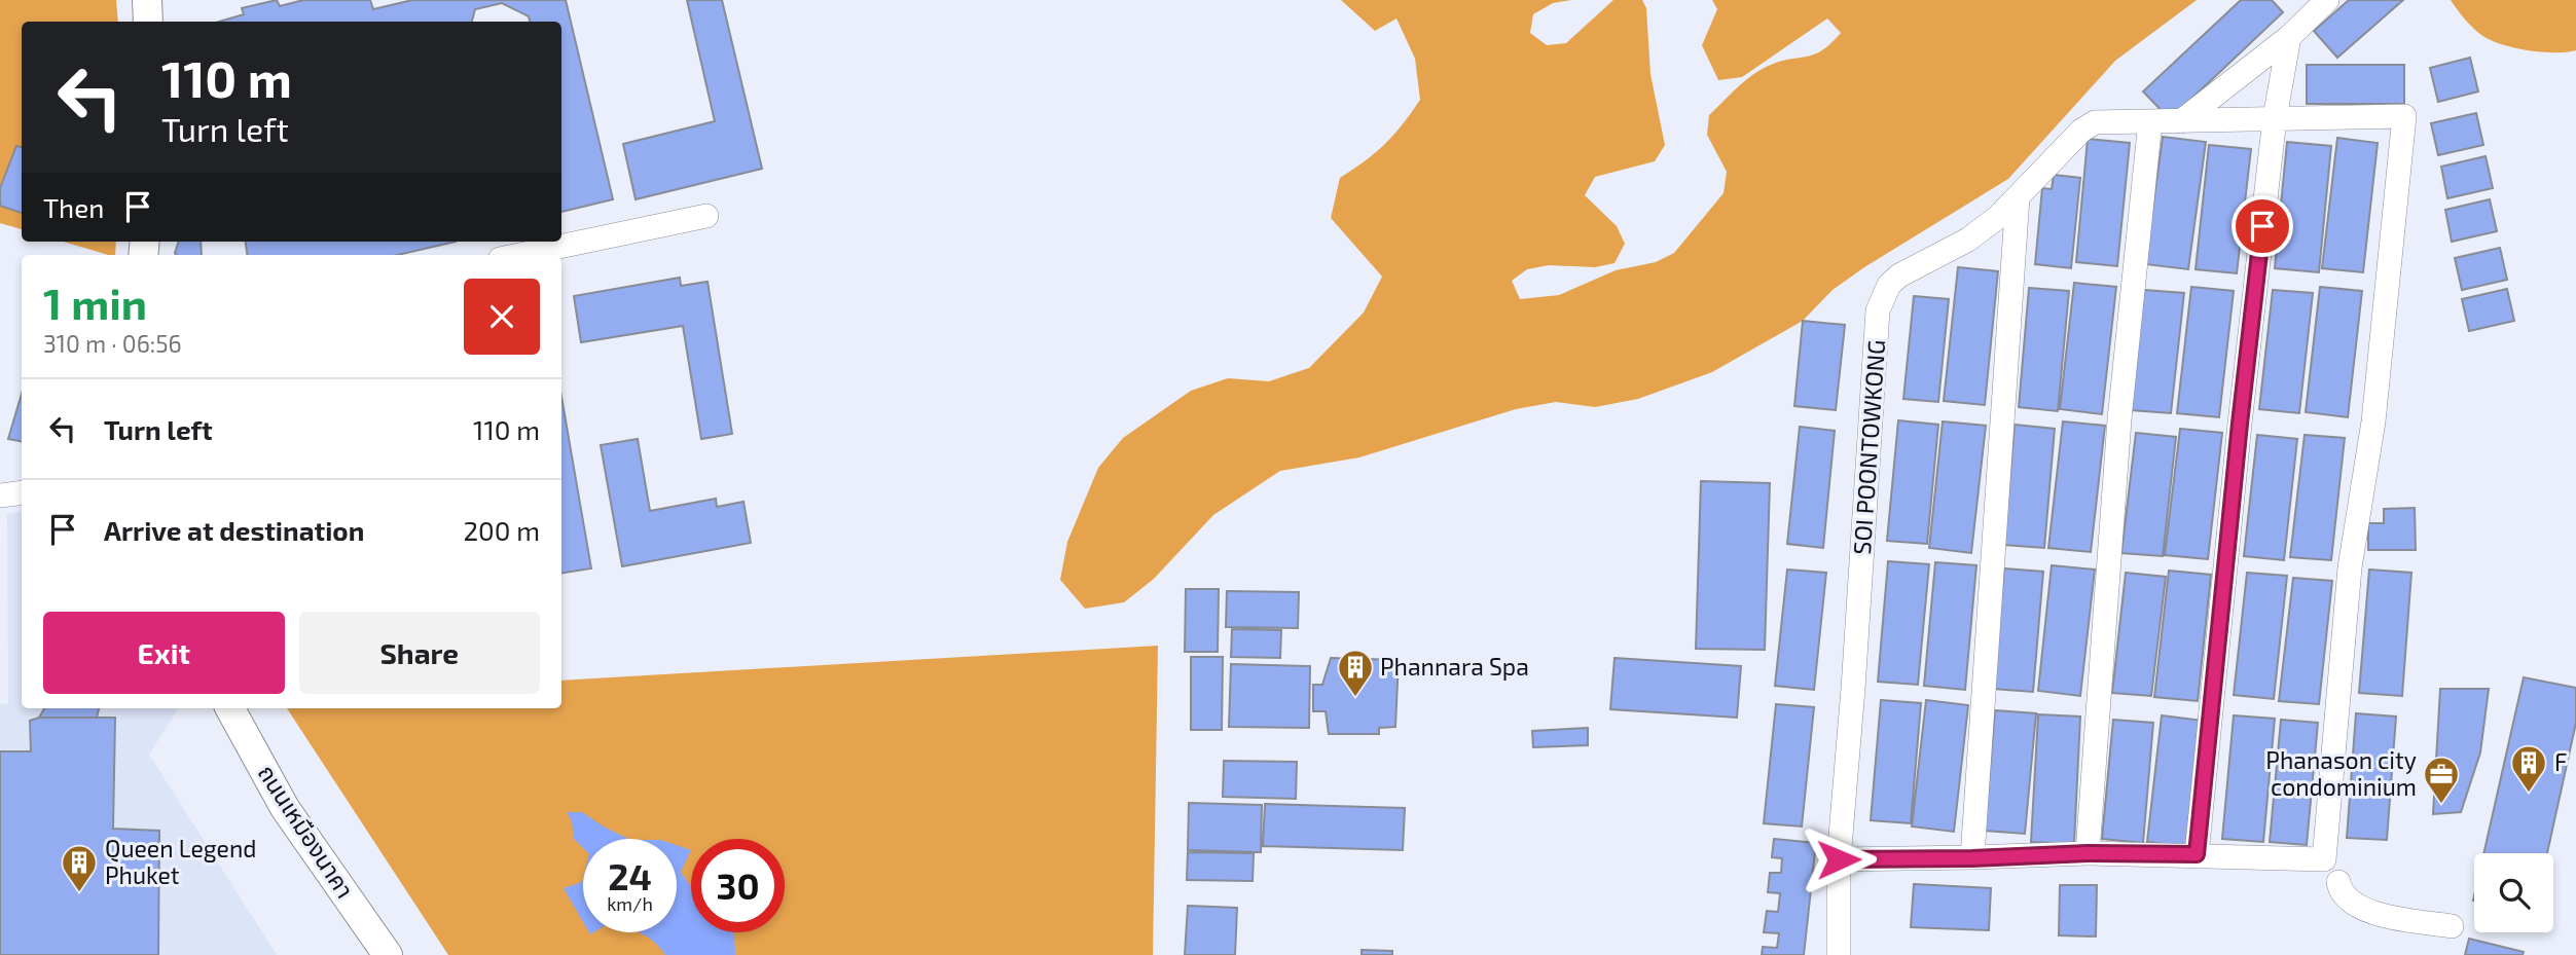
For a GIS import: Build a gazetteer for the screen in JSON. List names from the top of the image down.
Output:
{
  "streets": {
    "street": ["SOI POONTOWKONG", "ถนนเหมืองนาคา"]
  },
  "places": {
    "building": ["Phannara Spa", "F", "Queen Legend Phuket"],
    "office": ["Phanason city condominium"]
  },
  "page": {
    "turn": ["110 m", "Turn left"],
    "then": "Then",
    "heading": ["1 min", "310 m · 06:56"],
    "list": [
      {
        "name": "Turn left",
        "value": "110 m"
      },
      {
        "name": "Arrive at destination",
        "value": "200 m"
      }
    ],
    "buttons": ["Exit", "Share"],
    "speed": "24 km/h",
    "limit": "30"
  }
}
